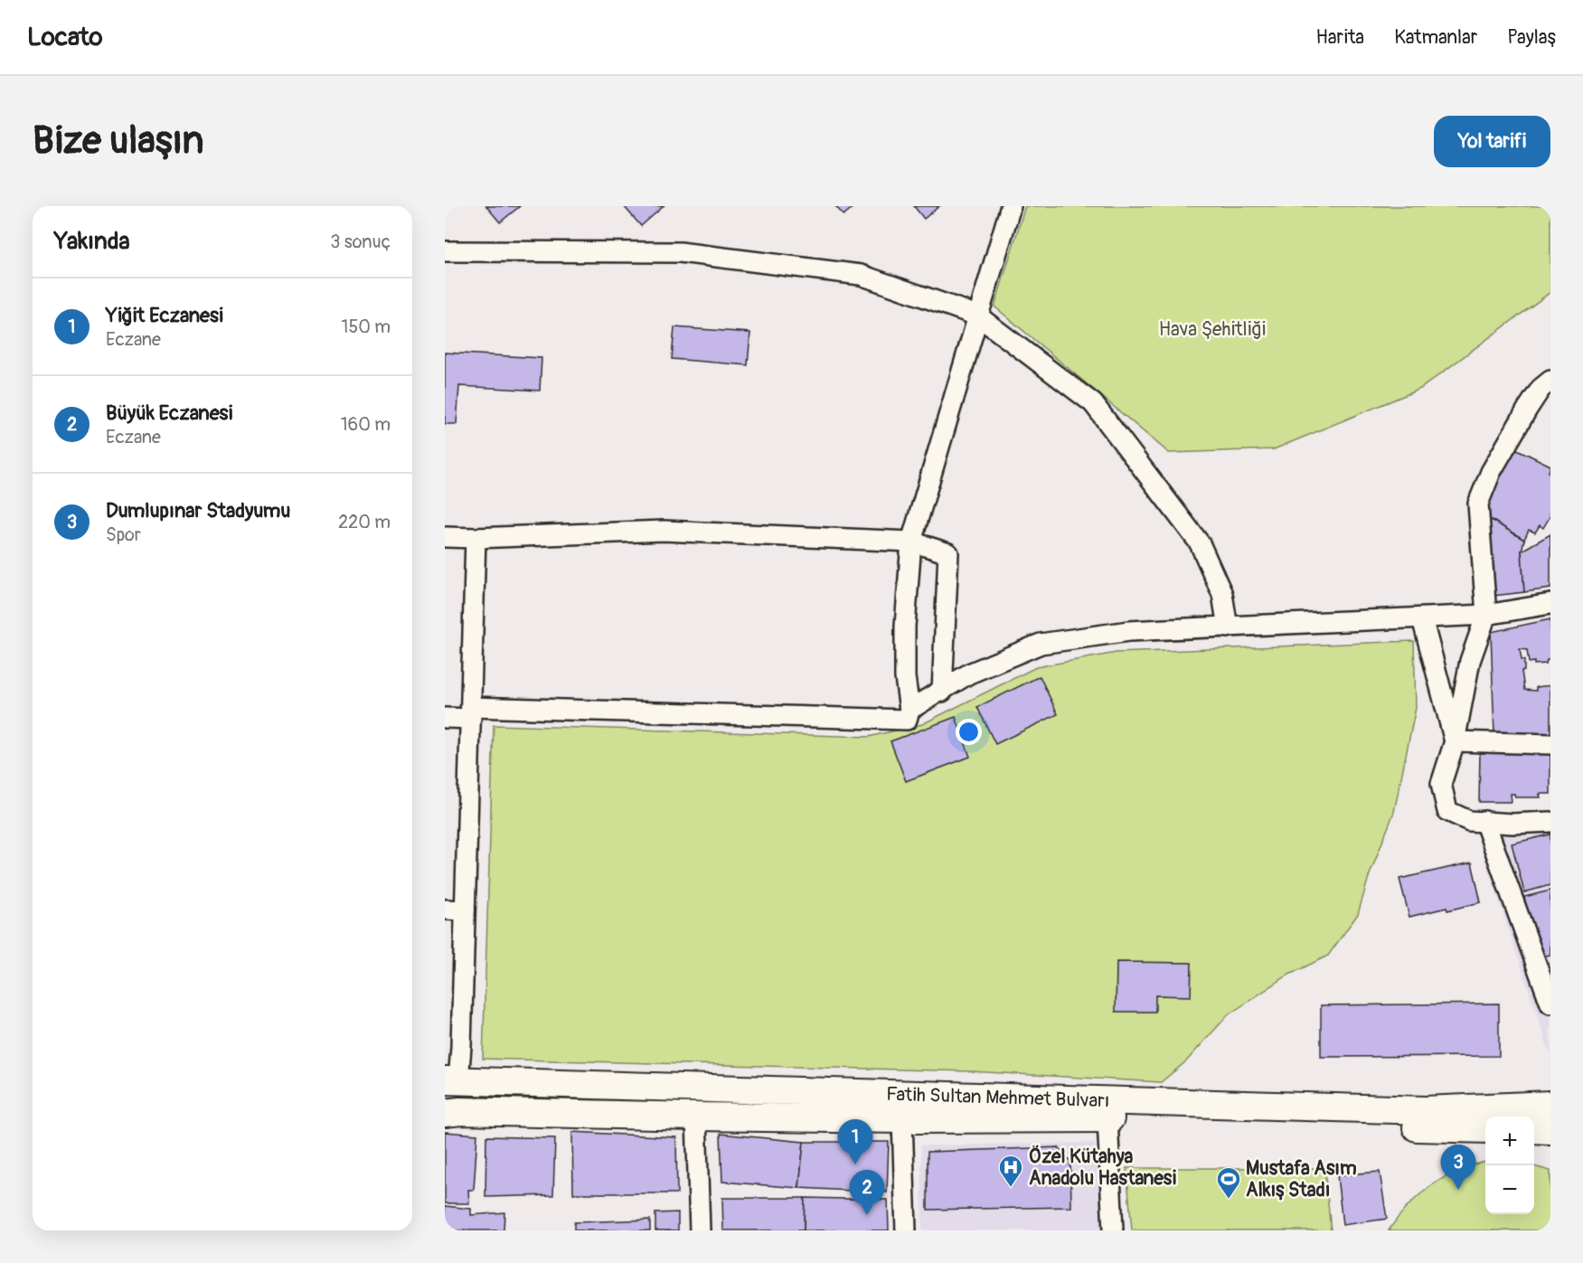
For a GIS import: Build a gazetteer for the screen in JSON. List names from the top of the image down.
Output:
{
  "streets": {
    "main road": ["Fatih Sultan Mehmet Bulvarı"]
  },
  "parks": ["Hava Şehitliği"],
  "places": {
    "hospital": ["Özel Kütahya Anadolu Hastanesi"],
    "sports": ["Mustafa Asım Alkış Stadı"]
  },
  "page": {
    "header": "Locato",
    "nav": ["Harita", "Katmanlar", "Paylaş"],
    "buttons": "Yol tarifi",
    "title": "Bize ulaşın",
    "heading": ["Yakında", "3 sonuç"],
    "list": [
      {
        "mark": "1",
        "name": "Yiğit Eczanesi",
        "note": "Eczane",
        "value": "150 m"
      },
      {
        "mark": "2",
        "name": "Büyük Eczanesi",
        "note": "Eczane",
        "value": "160 m"
      },
      {
        "mark": "3",
        "name": "Dumlupınar Stadyumu",
        "note": "Spor",
        "value": "220 m"
      }
    ],
    "map_buttons": ["+", "−"],
    "pins": ["1", "3", "2"]
  }
}
